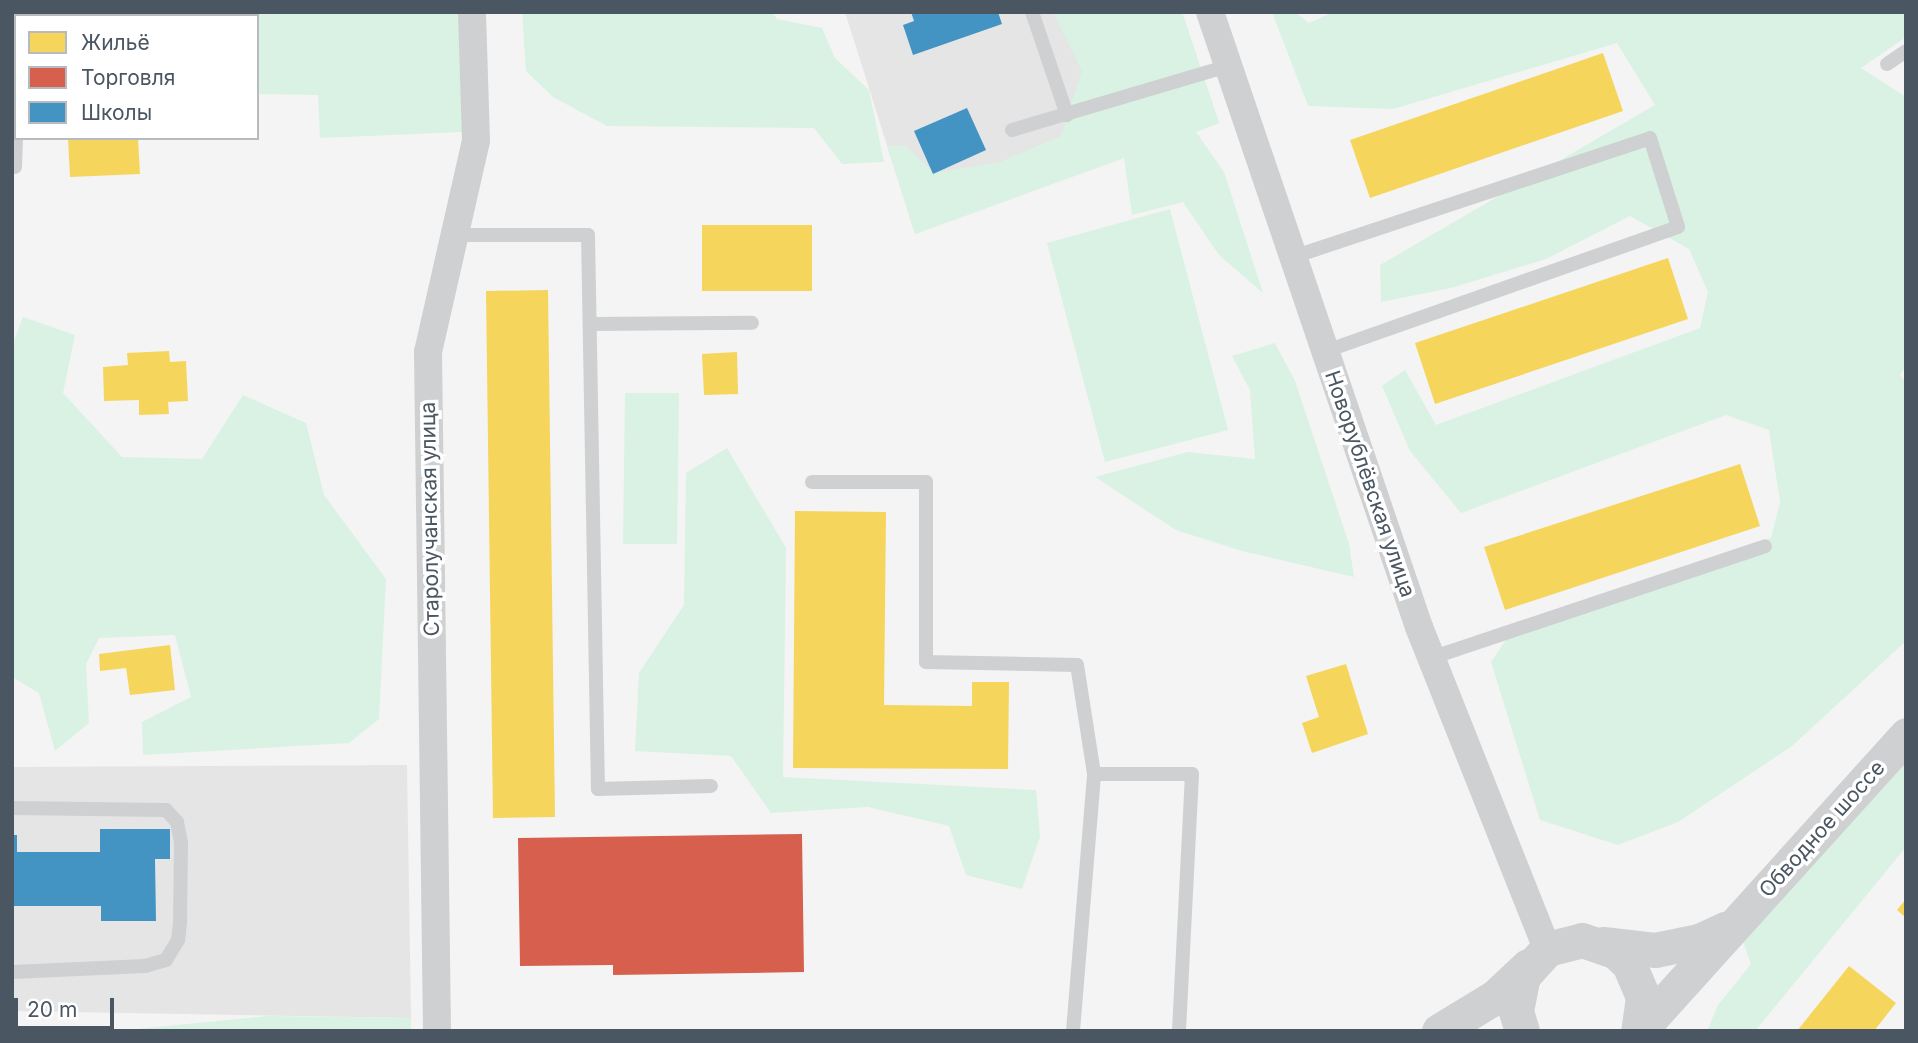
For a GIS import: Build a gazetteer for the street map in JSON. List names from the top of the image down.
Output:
{
  "streets": {
    "street": ["Новорублёвская улица", "Старолучанская улица", "Обводное шоссе"]
  },
  "crossings": [
    ["Новорублёвская улица", "Обводное шоссе"]
  ],
  "legend": ["Жильё", "Торговля", "Школы"],
  "scale_bar": "20 m"
}
